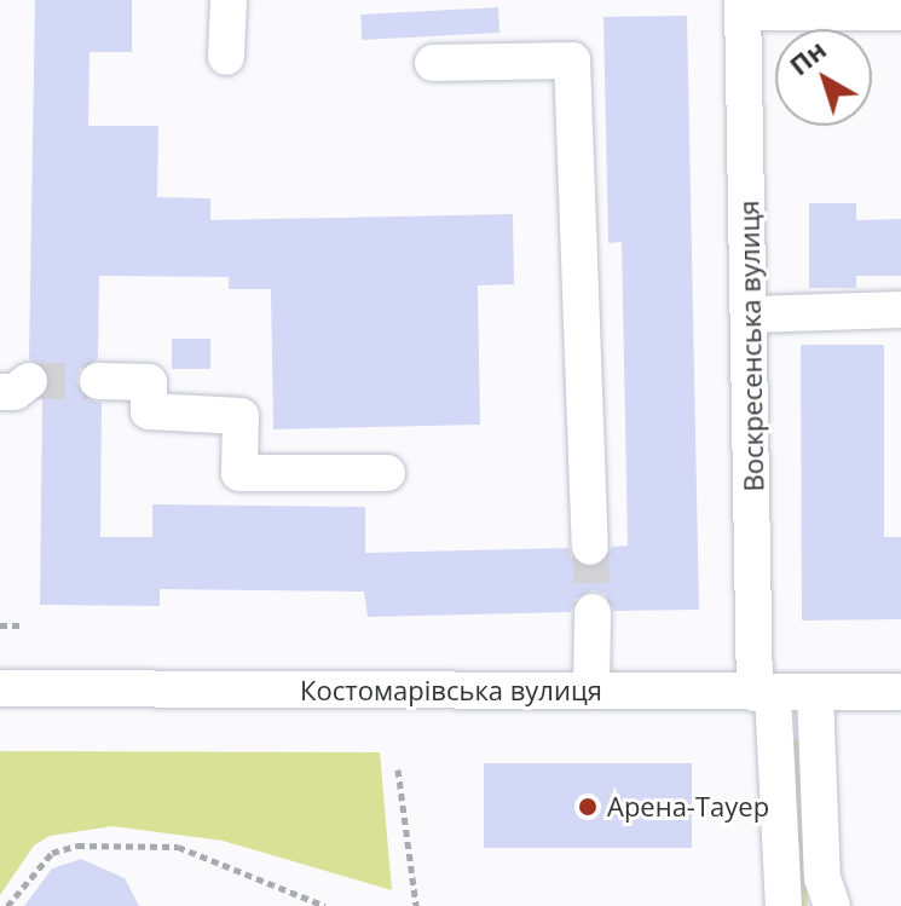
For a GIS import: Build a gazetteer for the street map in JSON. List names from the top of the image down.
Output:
{
  "streets": {
    "street": ["Воскресенська вулиця", "Костомарівська вулиця"]
  },
  "crossings": [
    ["Воскресенська вулиця", "Костомарівська вулиця"]
  ],
  "places": ["Арена-Тауер"],
  "north": "top left"
}
